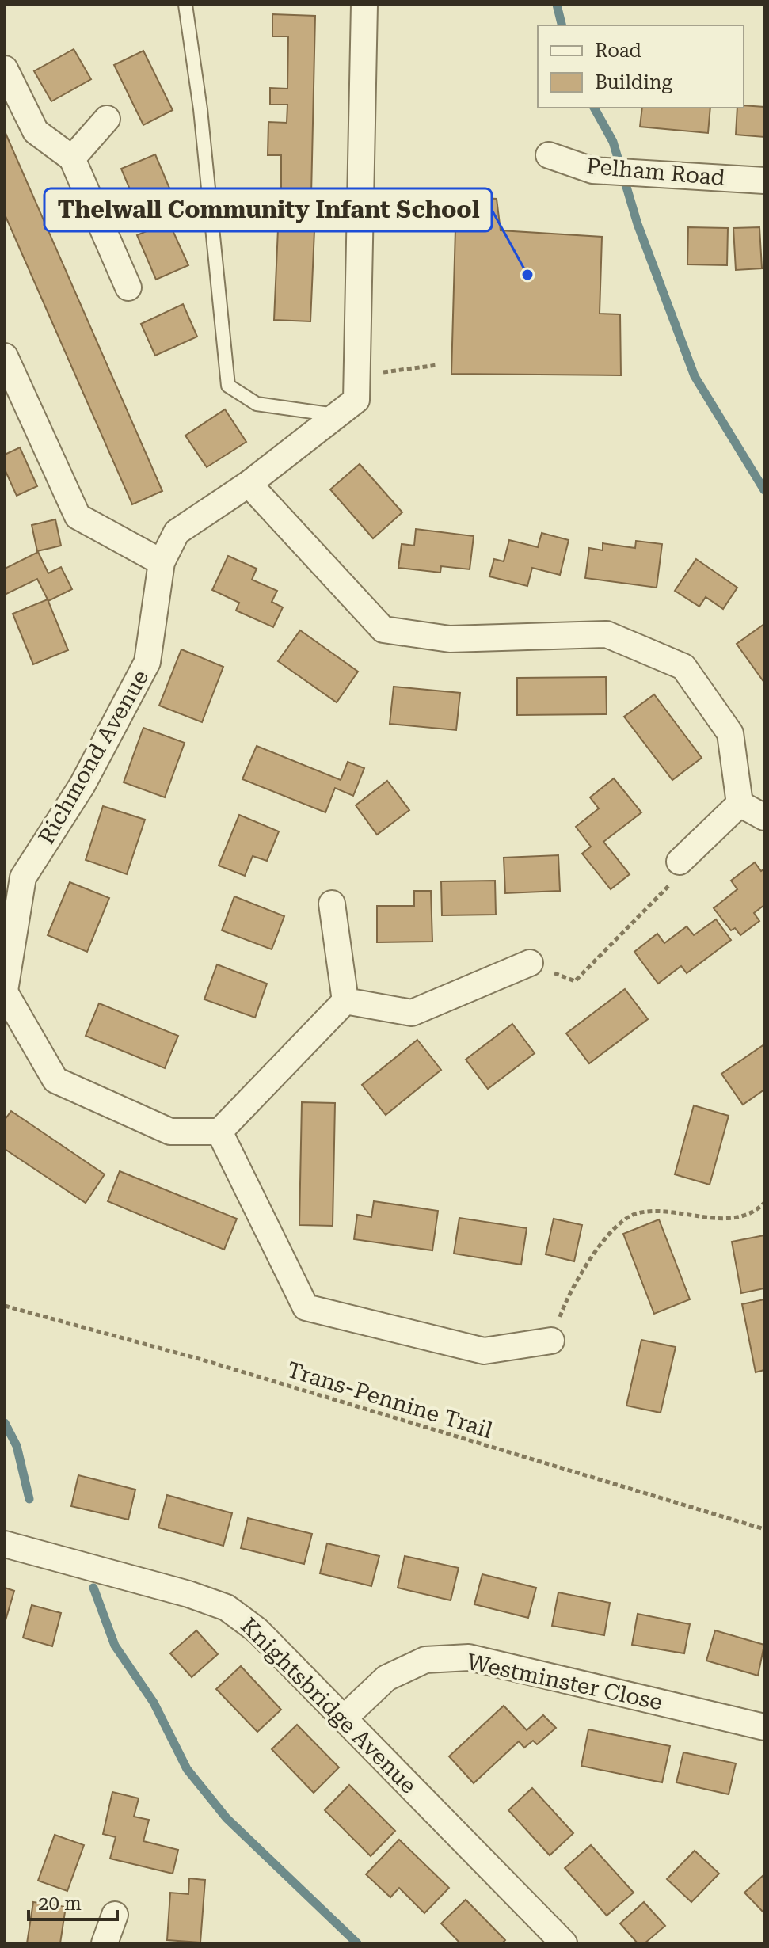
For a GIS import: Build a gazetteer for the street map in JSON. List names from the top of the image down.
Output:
{
  "streets": {
    "street": [
      "Pelham Road",
      "Richmond Avenue",
      "Westminster Close",
      "Knightsbridge Avenue"
    ],
    "path": ["Trans-Pennine Trail"]
  },
  "crossings": [
    ["Westminster Close", "Knightsbridge Avenue"]
  ],
  "places": ["Thelwall Community Infant School"],
  "legend": ["Road", "Building"],
  "scale_bar": "20 m"
}
